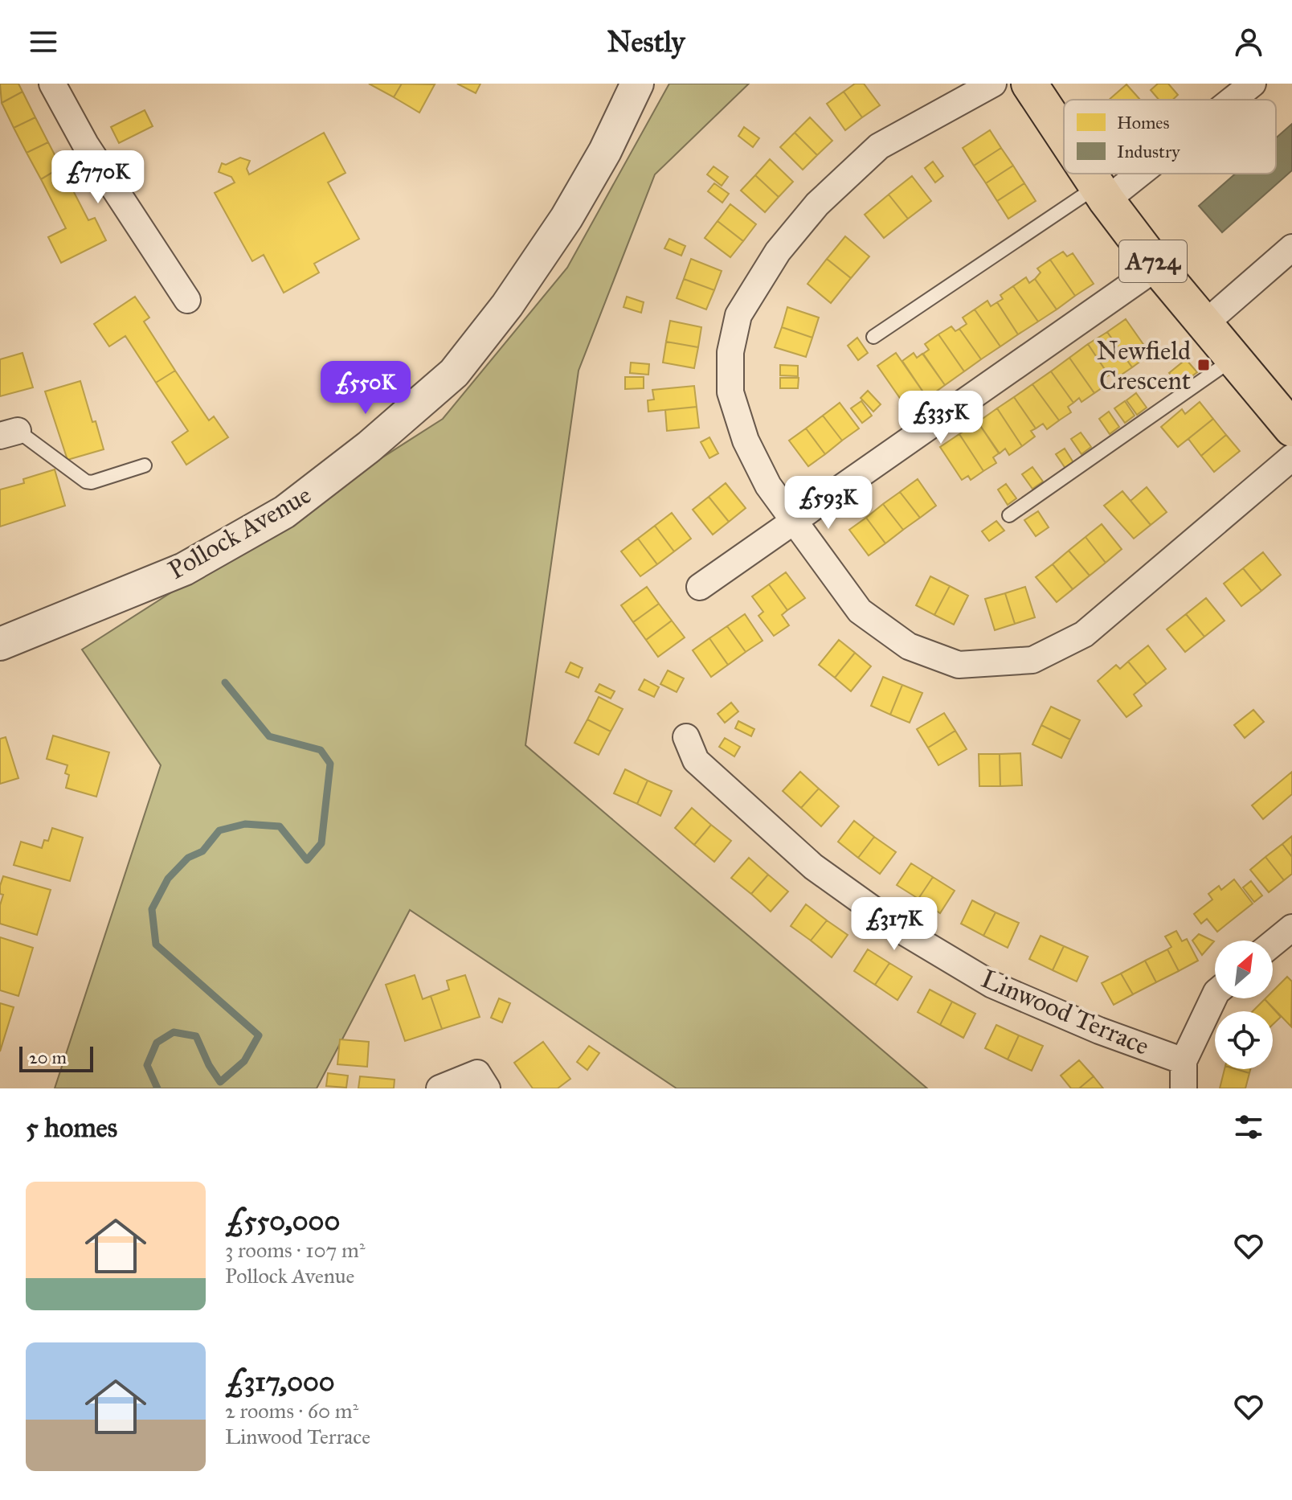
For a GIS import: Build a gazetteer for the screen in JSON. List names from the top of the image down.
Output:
{
  "streets": {
    "main road": ["A724"],
    "street": ["Pollock Avenue", "Linwood Terrace"]
  },
  "places": {
    "transit": ["Newfield Crescent"]
  },
  "legend": ["Homes", "Industry"],
  "scale_bar": "20 m",
  "north": "top right",
  "page": {
    "header": "Nestly",
    "price": [
      "£770K",
      "£550K",
      "£335K",
      "£593K",
      "£317K"
    ],
    "scale": "20 m",
    "heading": "5 homes",
    "list": [
      {
        "name": "£550,000",
        "note": "3 rooms · 107 m² · Pollock Avenue"
      },
      {
        "name": "£317,000",
        "note": "2 rooms · 60 m² · Linwood Terrace"
      }
    ]
  }
}
